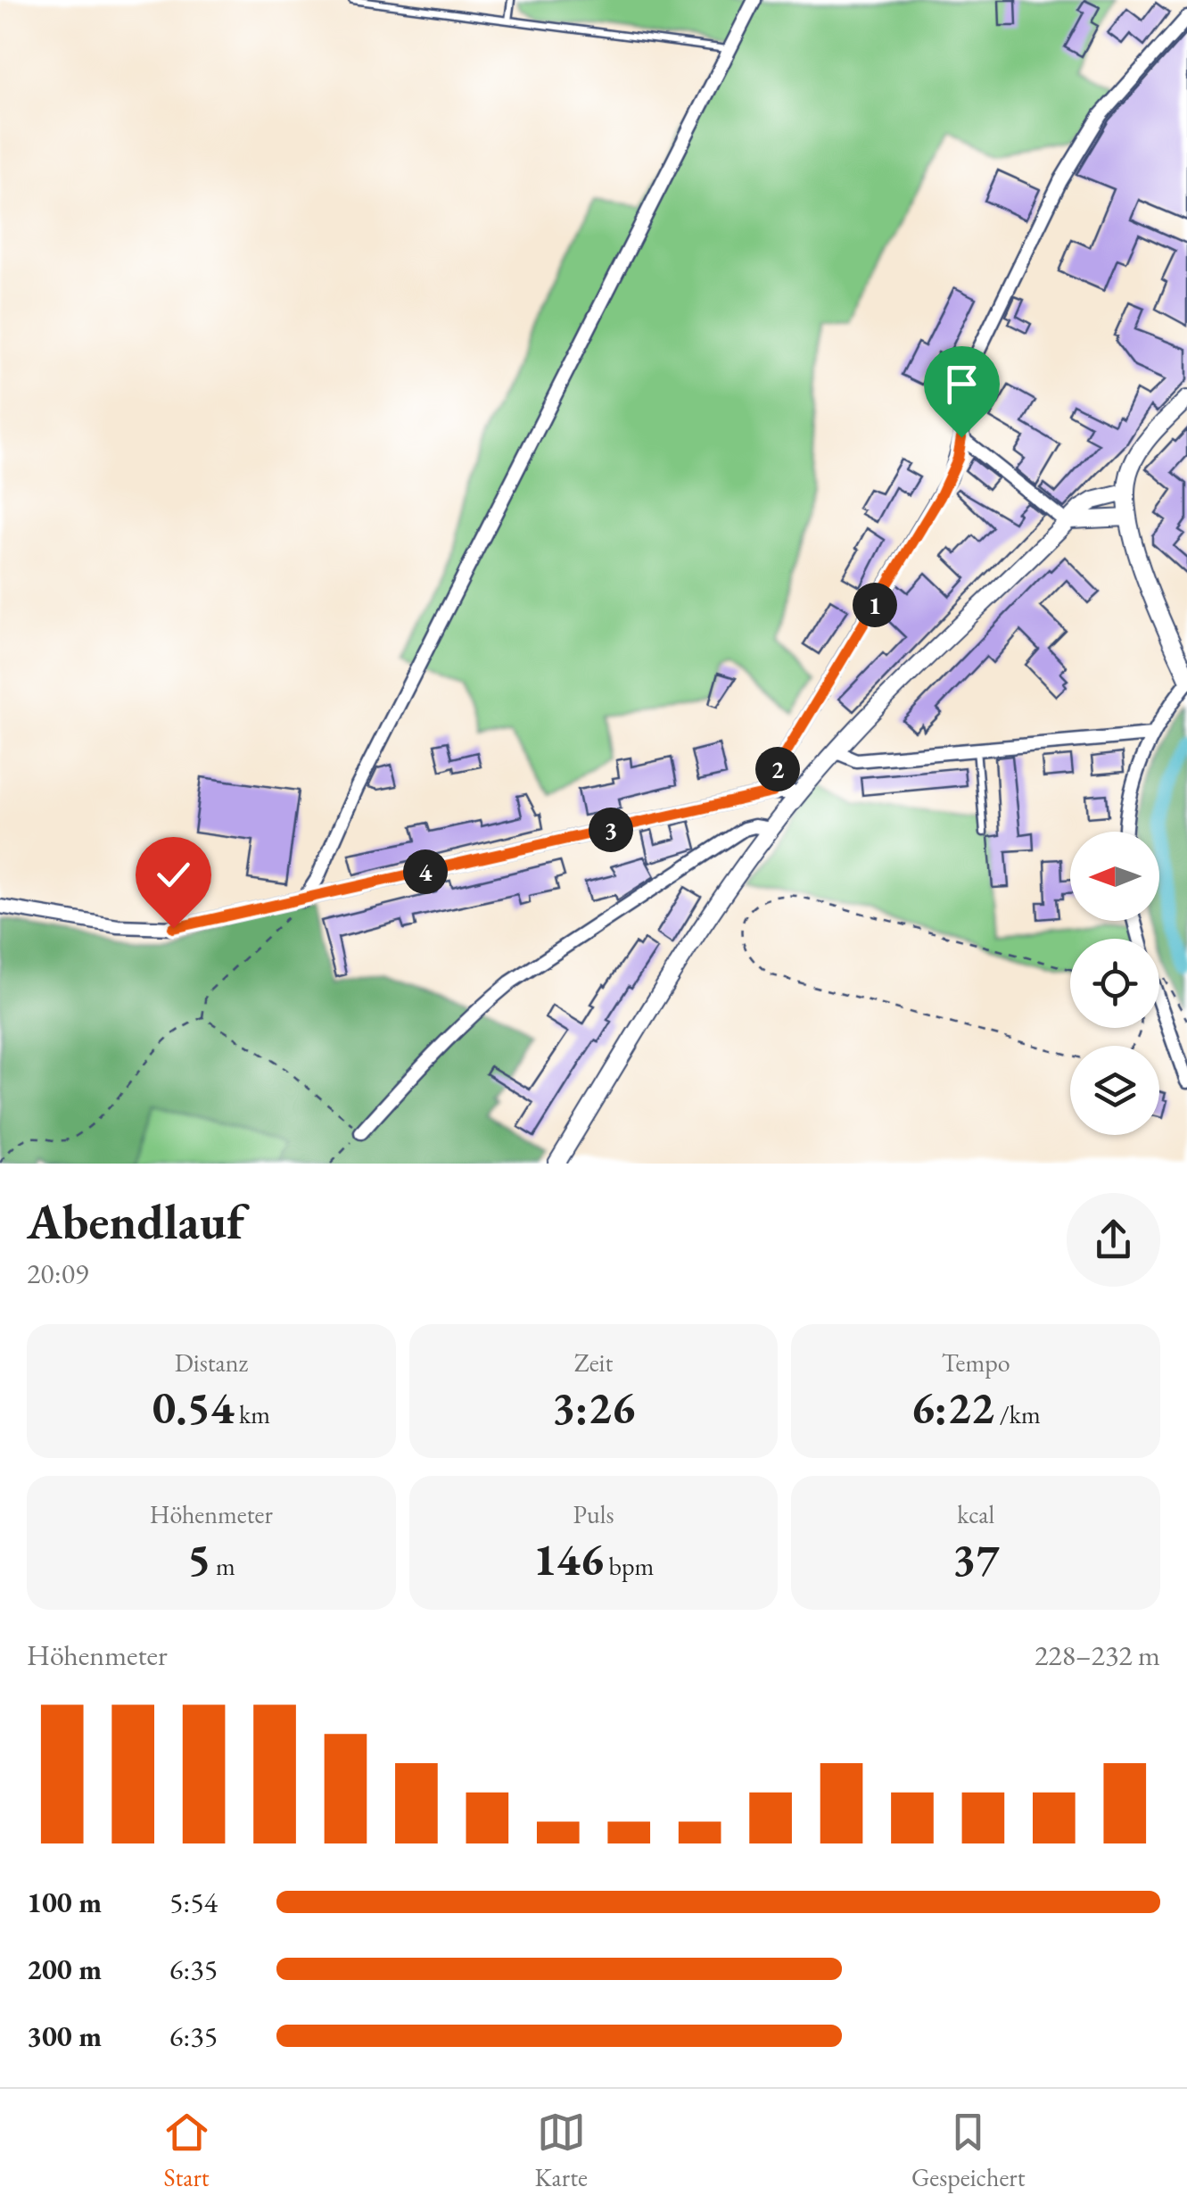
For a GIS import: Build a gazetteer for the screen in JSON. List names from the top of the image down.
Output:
{
  "north": "left",
  "page": {
    "pins": [
      "1",
      "2",
      "3",
      "4"
    ],
    "heading": ["Abendlauf", "20:09"],
    "stats": [
      ["Distanz", "0.54 km"],
      ["Zeit", "3:26"],
      ["Tempo", "6:22 /km"],
      ["Höhenmeter", "5 m"],
      ["Puls", "146 bpm"],
      ["kcal", "37"]
    ],
    "chart": ["Höhenmeter", "228–232 m"],
    "list": [
      {
        "name": "100 m",
        "note": "5:54"
      },
      {
        "name": "200 m",
        "note": "6:35"
      },
      {
        "name": "300 m",
        "note": "6:35"
      }
    ],
    "tabs": ["Start", "Karte", "Gespeichert"]
  }
}
